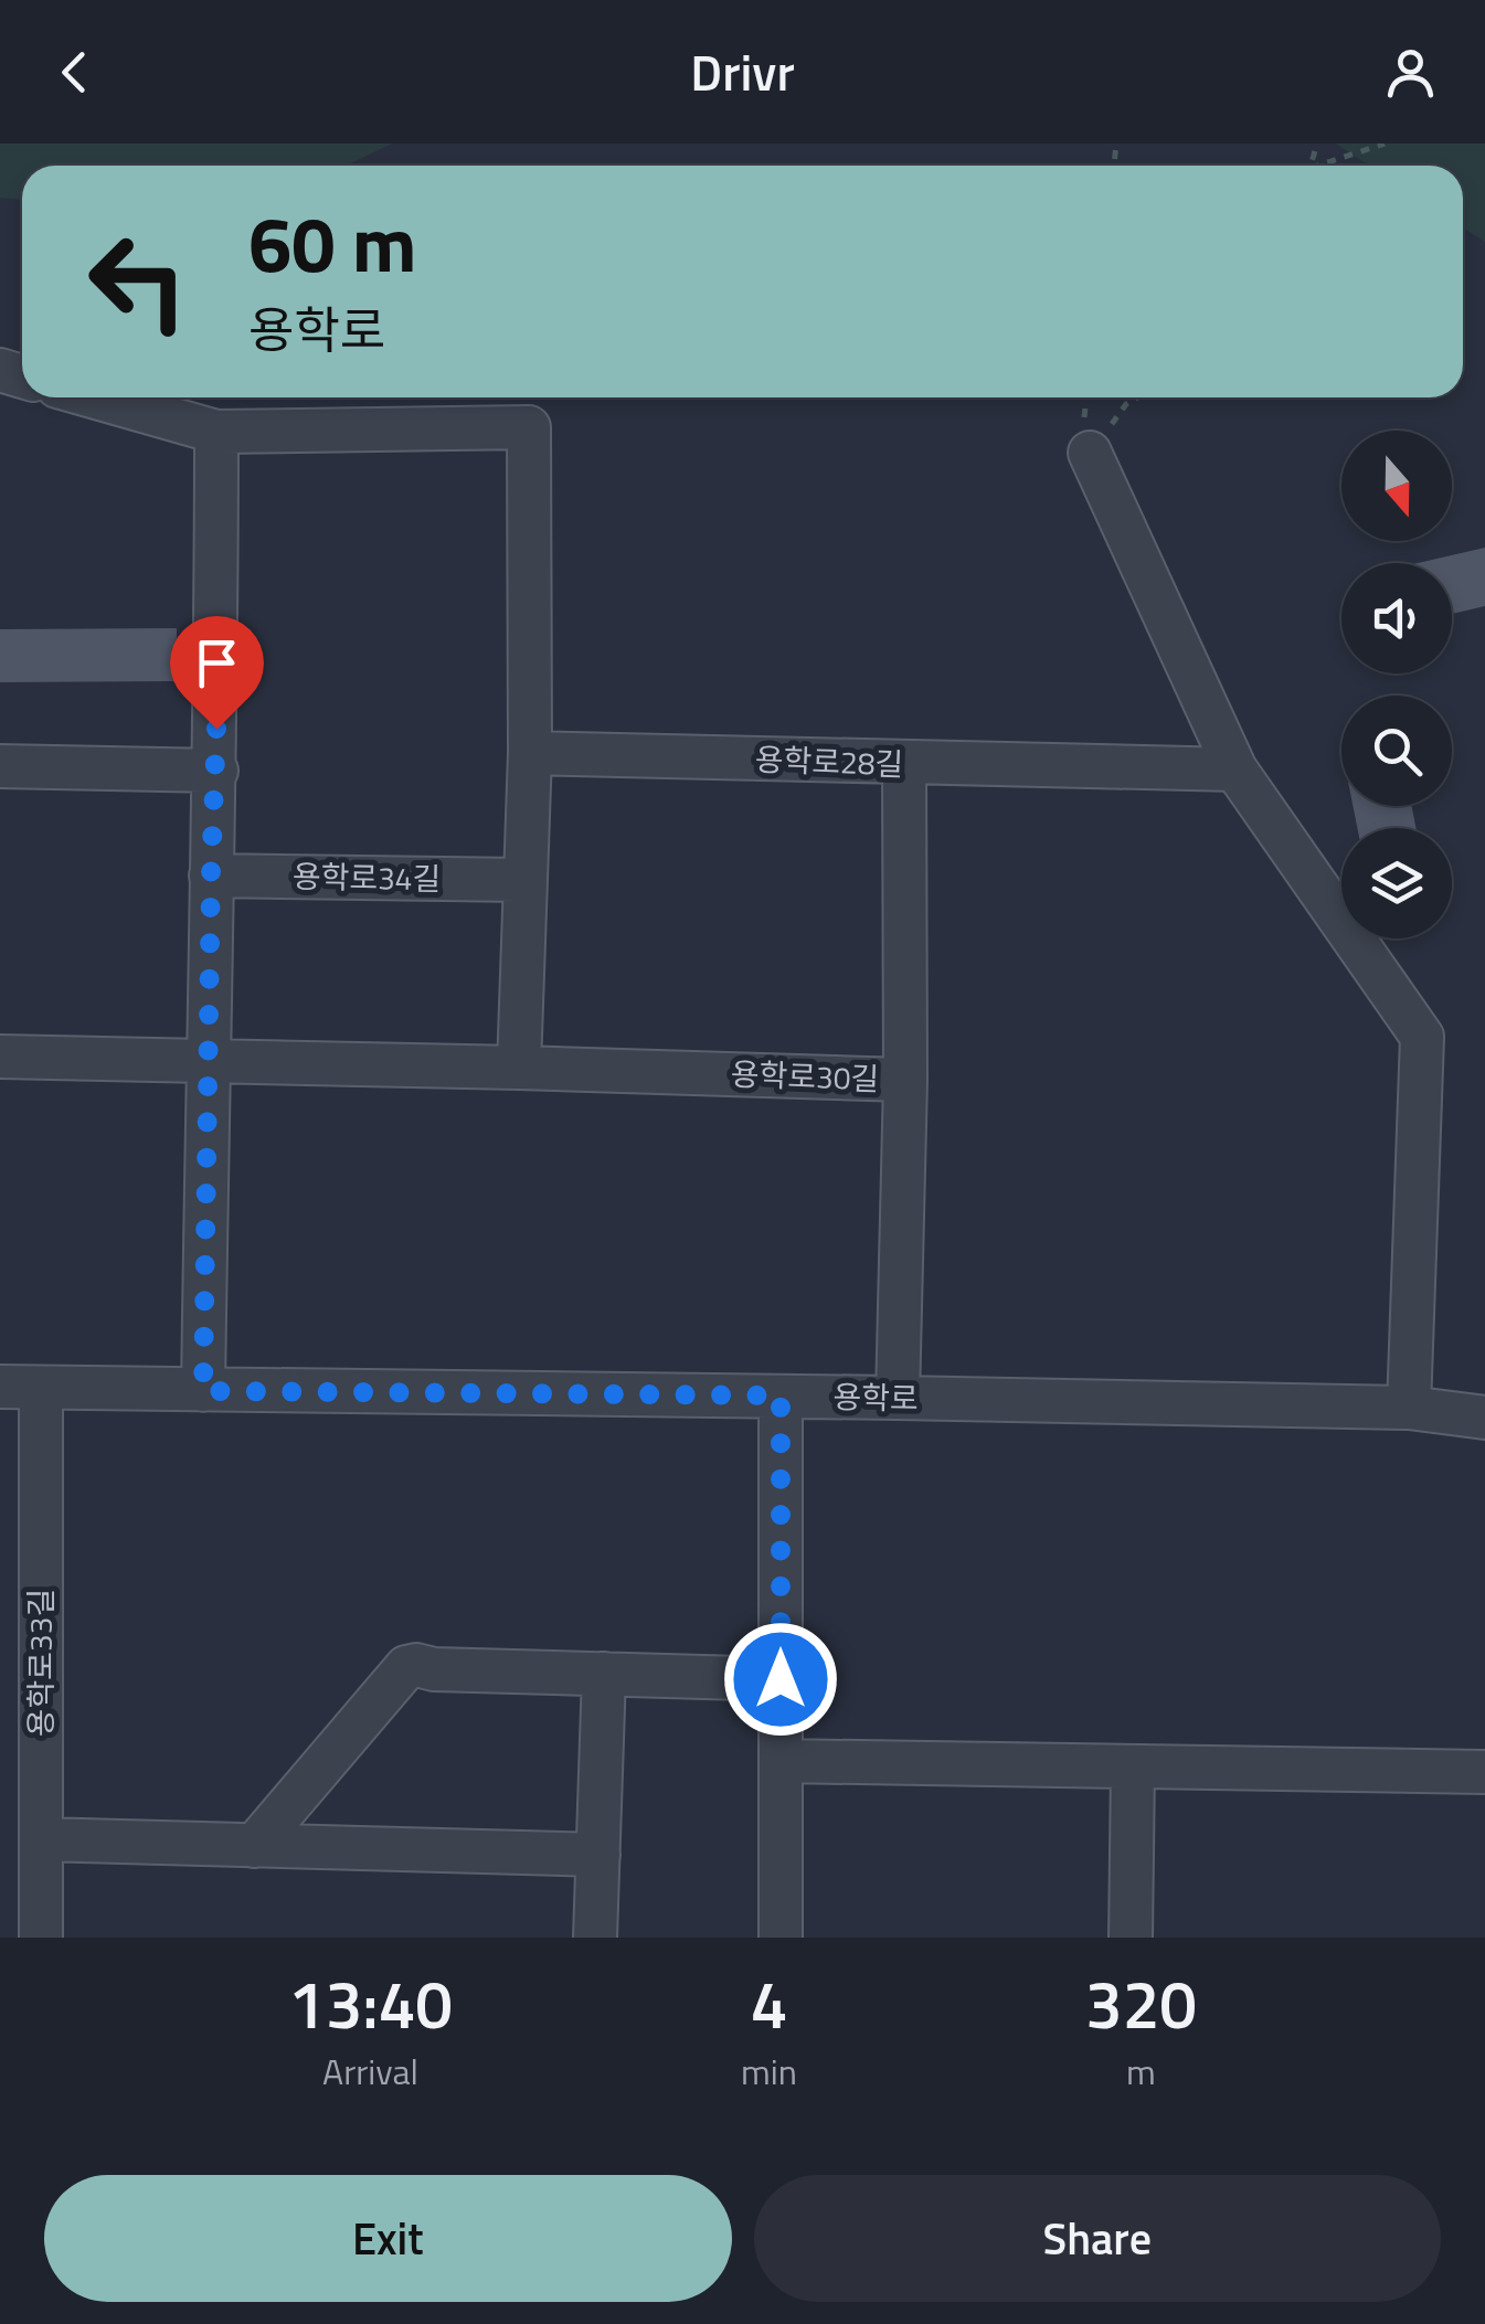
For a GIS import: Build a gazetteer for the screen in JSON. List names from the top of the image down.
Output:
{
  "streets": {
    "street": [
      "용학로28길",
      "용학로34길",
      "용학로30길",
      "용학로",
      "용학로33길"
    ]
  },
  "crossings": [
    ["용학로30길", "용학로"],
    ["용학로", "용학로33길"]
  ],
  "north": "bottom",
  "page": {
    "header": "Drivr",
    "turn": ["60 m", "용학로"],
    "eta": [
      "13:40",
      "Arrival",
      "4",
      "min",
      "320",
      "m"
    ],
    "buttons": ["Exit", "Share"]
  }
}
